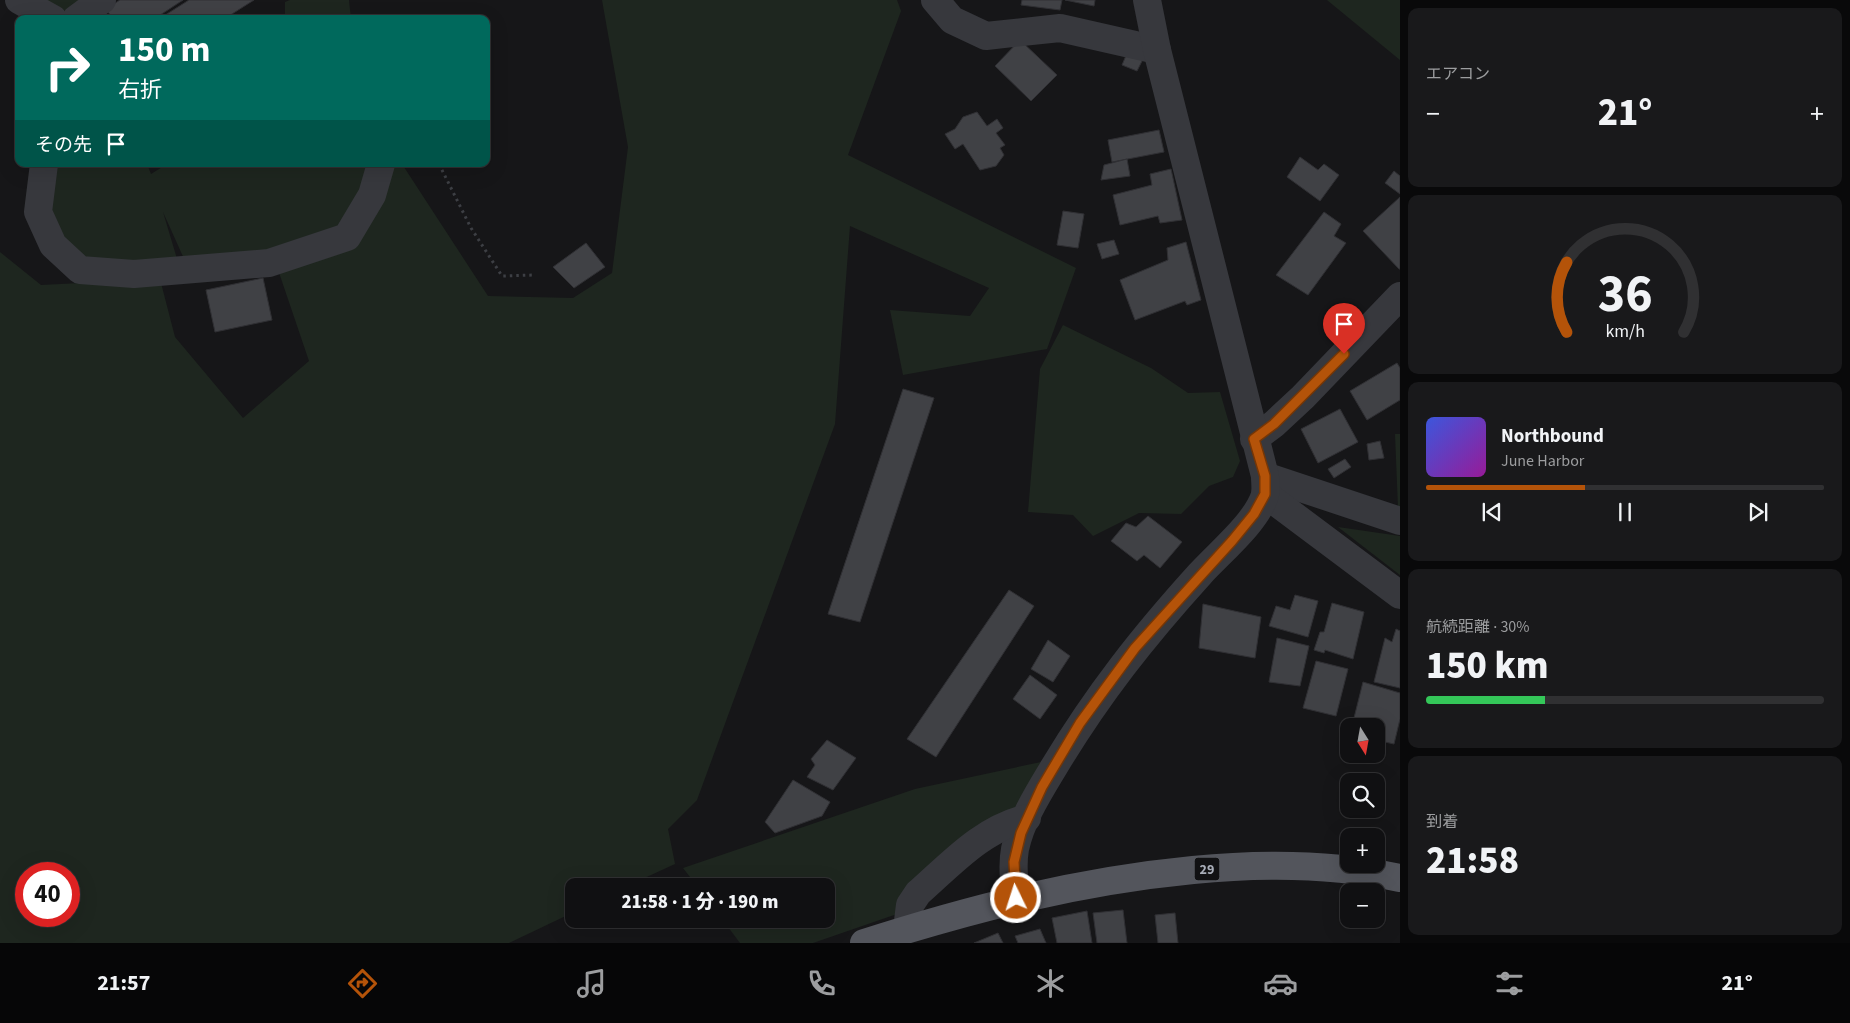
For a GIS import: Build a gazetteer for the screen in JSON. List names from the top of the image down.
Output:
{
  "streets": {
    "main road": ["29"]
  },
  "north": "bottom",
  "page": {
    "tile": [
      "エアコン",
      ["航続距離 · 30%", "150 km"],
      ["到着", "21:58"]
    ],
    "turn": ["150 m", "右折"],
    "heat": ["−", "21°", "+"],
    "then": "その先",
    "song": ["Northbound", "June Harbor"],
    "map_buttons": ["+", "−"],
    "limit": "40",
    "trip": "21:58 · 1 分 · 190 m",
    "tabs": ["21:57", "21°"],
    "gauge": ["36", "km/h"]
  }
}
